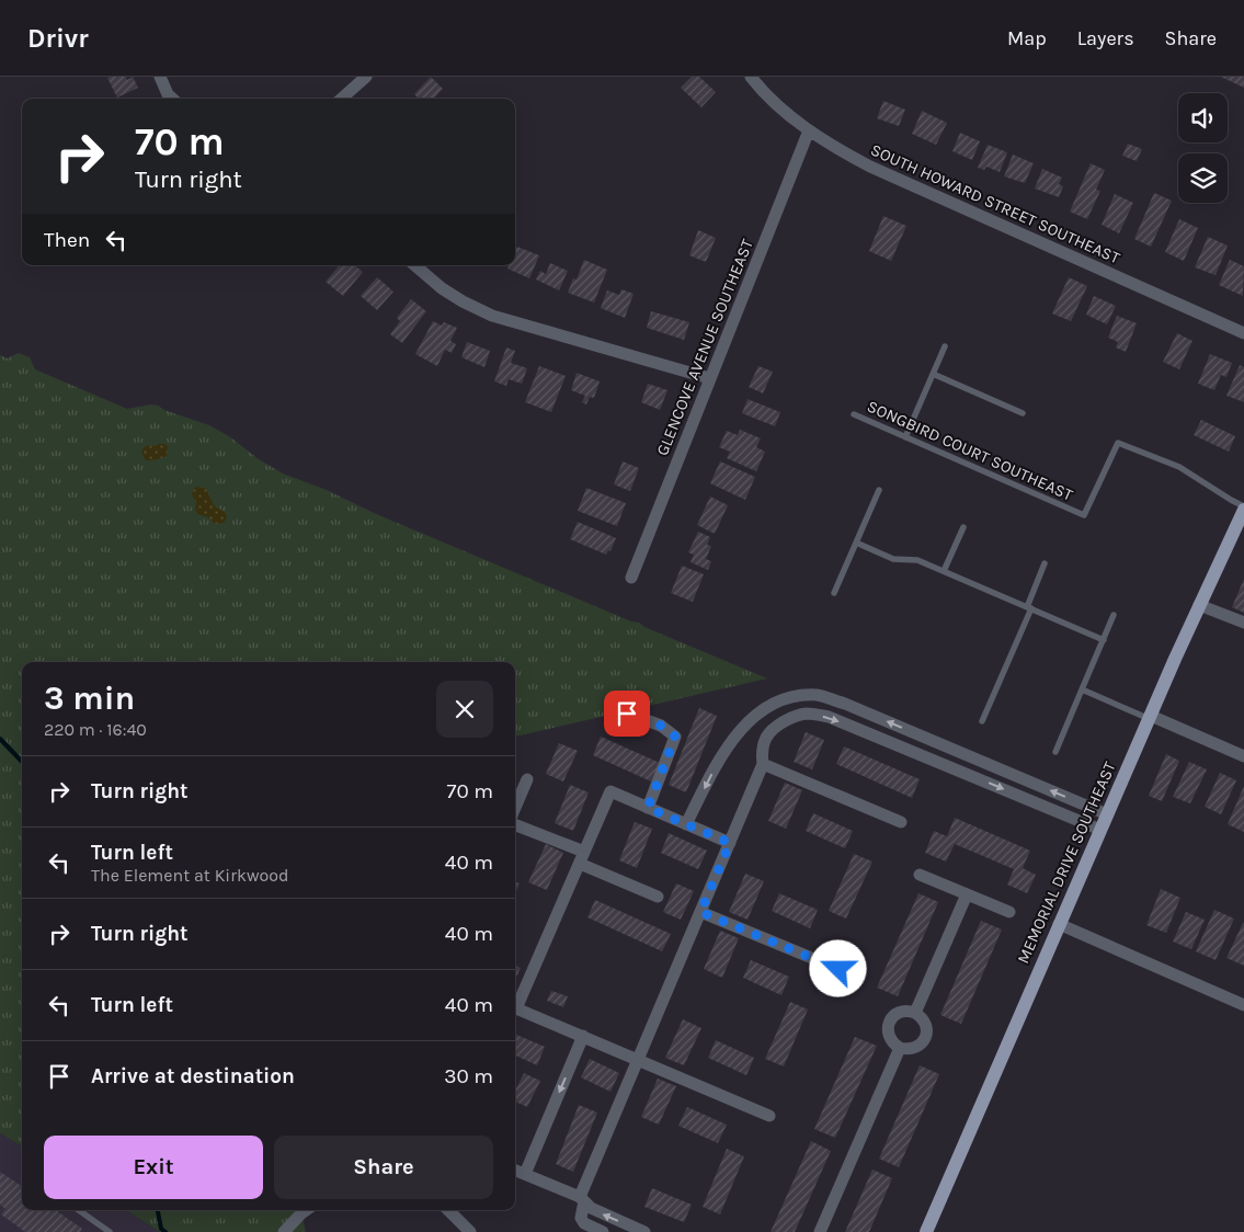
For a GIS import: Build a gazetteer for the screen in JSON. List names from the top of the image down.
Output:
{
  "streets": {
    "main road": ["MEMORIAL DRIVE SOUTHEAST"],
    "street": ["SOUTH HOWARD STREET SOUTHEAST", "GLENCOVE AVENUE SOUTHEAST"],
    "lane": ["SONGBIRD COURT SOUTHEAST"]
  },
  "crossings": [
    ["SOUTH HOWARD STREET SOUTHEAST", "GLENCOVE AVENUE SOUTHEAST"],
    ["SONGBIRD COURT SOUTHEAST", "MEMORIAL DRIVE SOUTHEAST"]
  ],
  "page": {
    "header": "Drivr",
    "nav": ["Map", "Layers", "Share"],
    "turn": ["70 m", "Turn right"],
    "then": "Then",
    "heading": ["3 min", "220 m · 16:40"],
    "list": [
      {
        "name": "Turn right",
        "value": "70 m"
      },
      {
        "name": "Turn left",
        "note": "The Element at Kirkwood",
        "value": "40 m"
      },
      {
        "name": "Turn right",
        "value": "40 m"
      },
      {
        "name": "Turn left",
        "value": "40 m"
      },
      {
        "name": "Arrive at destination",
        "value": "30 m"
      }
    ],
    "buttons": ["Exit", "Share"]
  }
}
